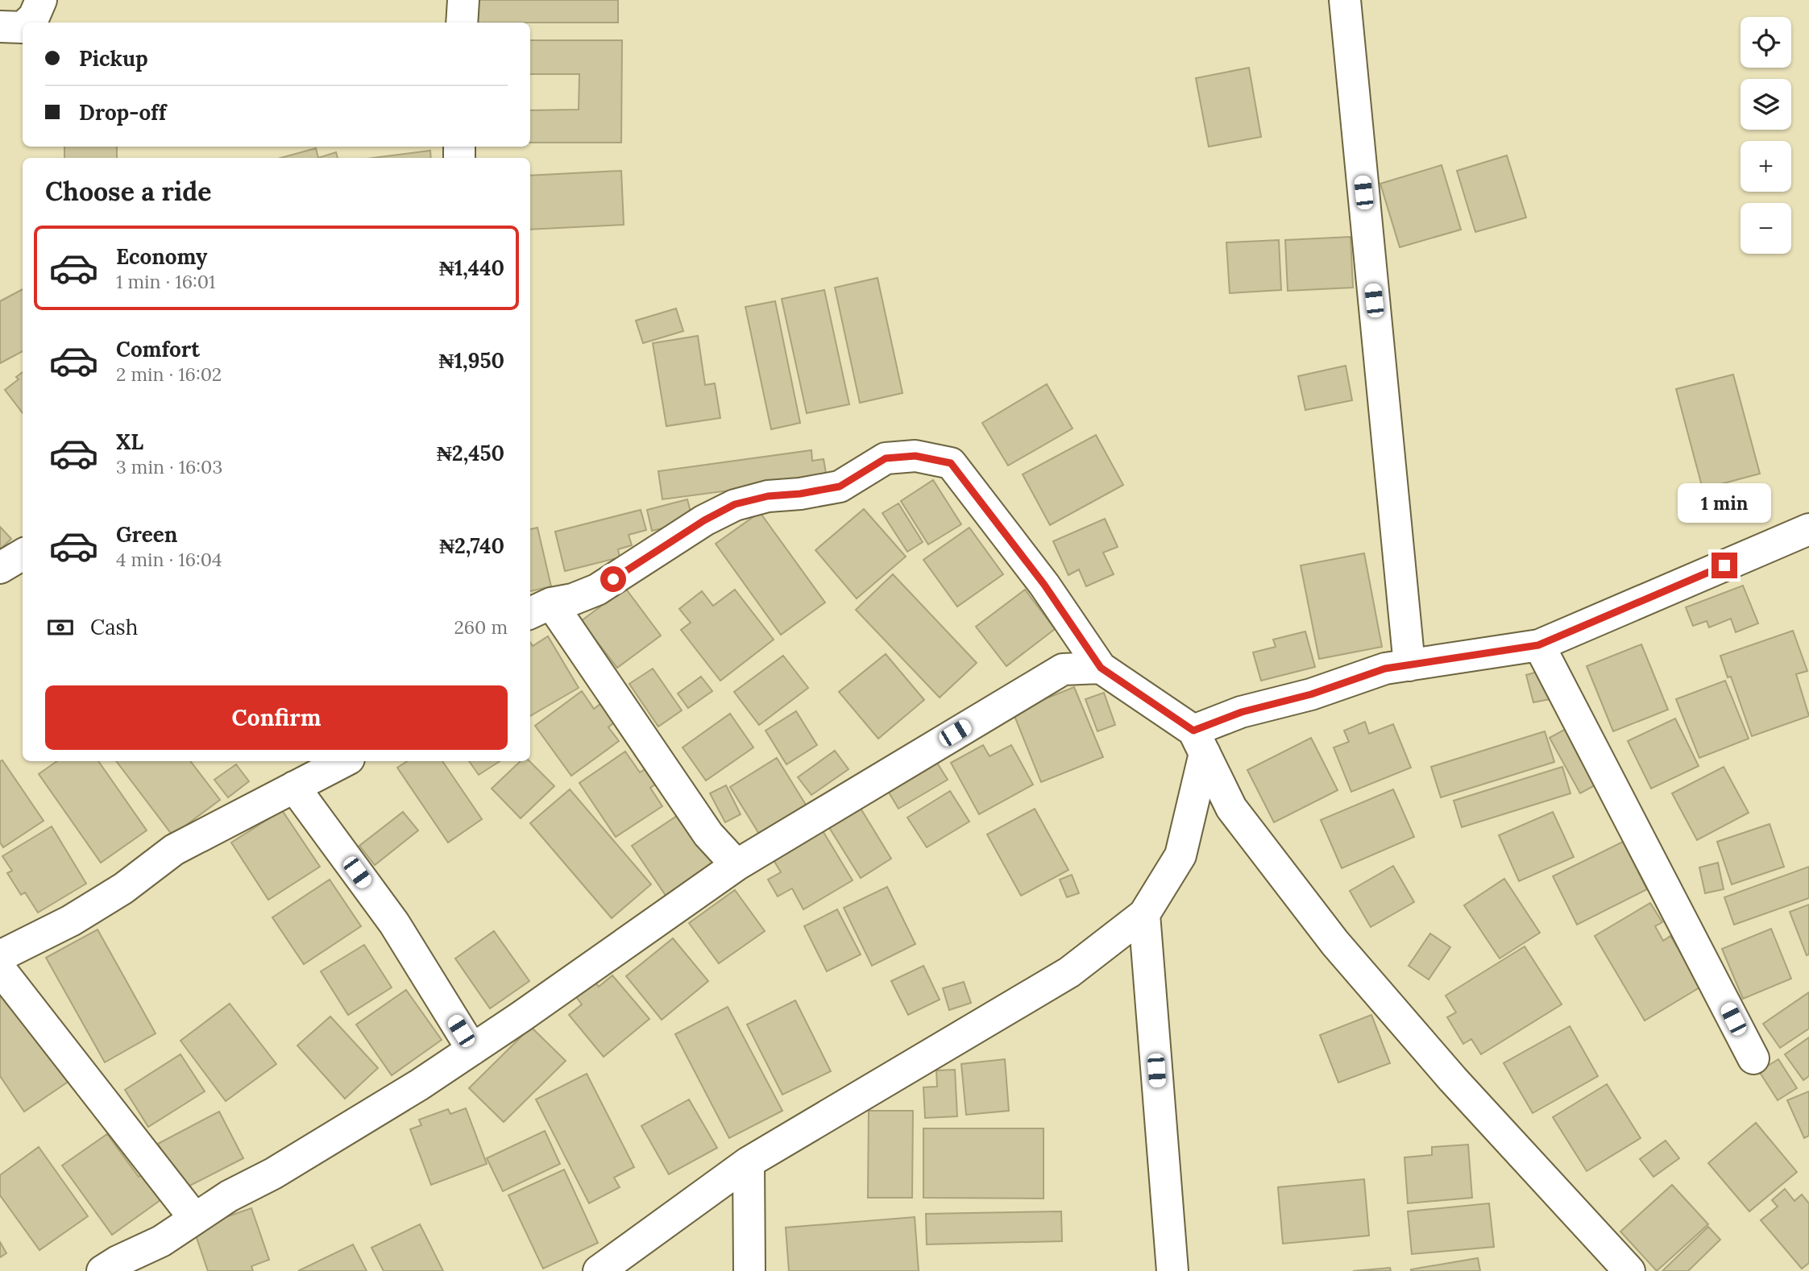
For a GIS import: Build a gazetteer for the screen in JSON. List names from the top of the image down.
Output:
{
  "page": {
    "map_buttons": ["+", "−"],
    "banner": ["Pickup", "Drop-off"],
    "heading": "Choose a ride",
    "list": [
      {
        "name": "Economy",
        "note": "1 min · 16:01",
        "value": "₦1,440"
      },
      {
        "name": "Comfort",
        "note": "2 min · 16:02",
        "value": "₦1,950"
      },
      {
        "name": "XL",
        "note": "3 min · 16:03",
        "value": "₦2,450"
      },
      {
        "name": "Green",
        "note": "4 min · 16:04",
        "value": "₦2,740"
      }
    ],
    "bubble": "1 min",
    "pay": ["Cash", "260 m"],
    "buttons": "Confirm"
  }
}
